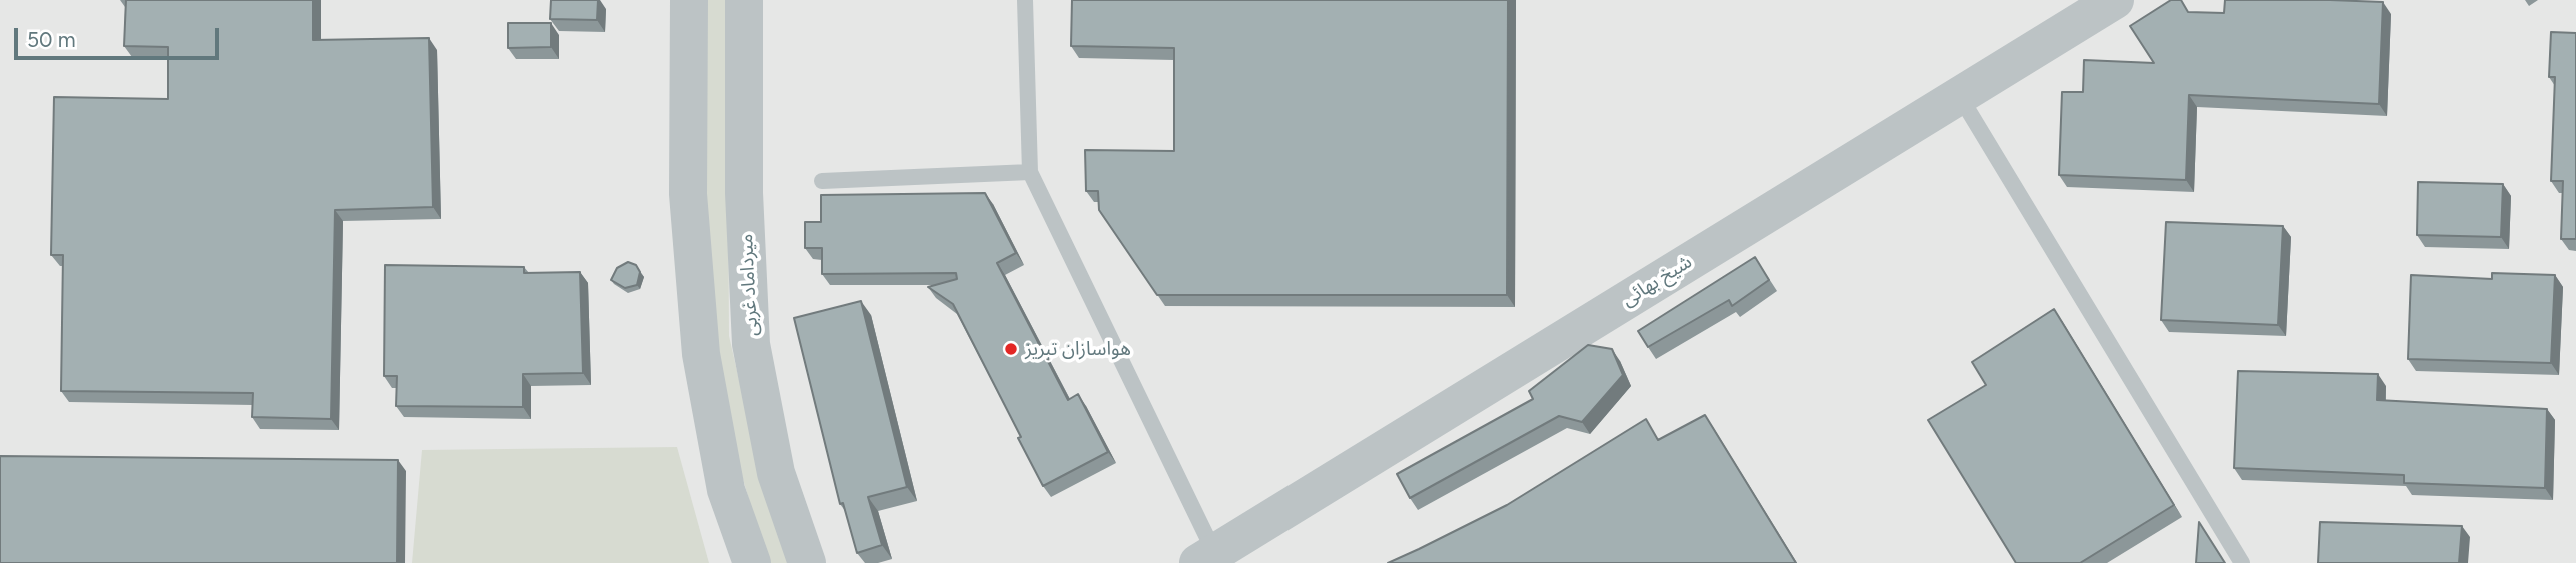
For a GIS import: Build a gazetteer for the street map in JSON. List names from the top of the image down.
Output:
{
  "streets": {
    "street": ["شیخ بهائی", "میرداماد غربی"]
  },
  "places": ["هواسازان تبریز"],
  "scale_bar": "50 m"
}
